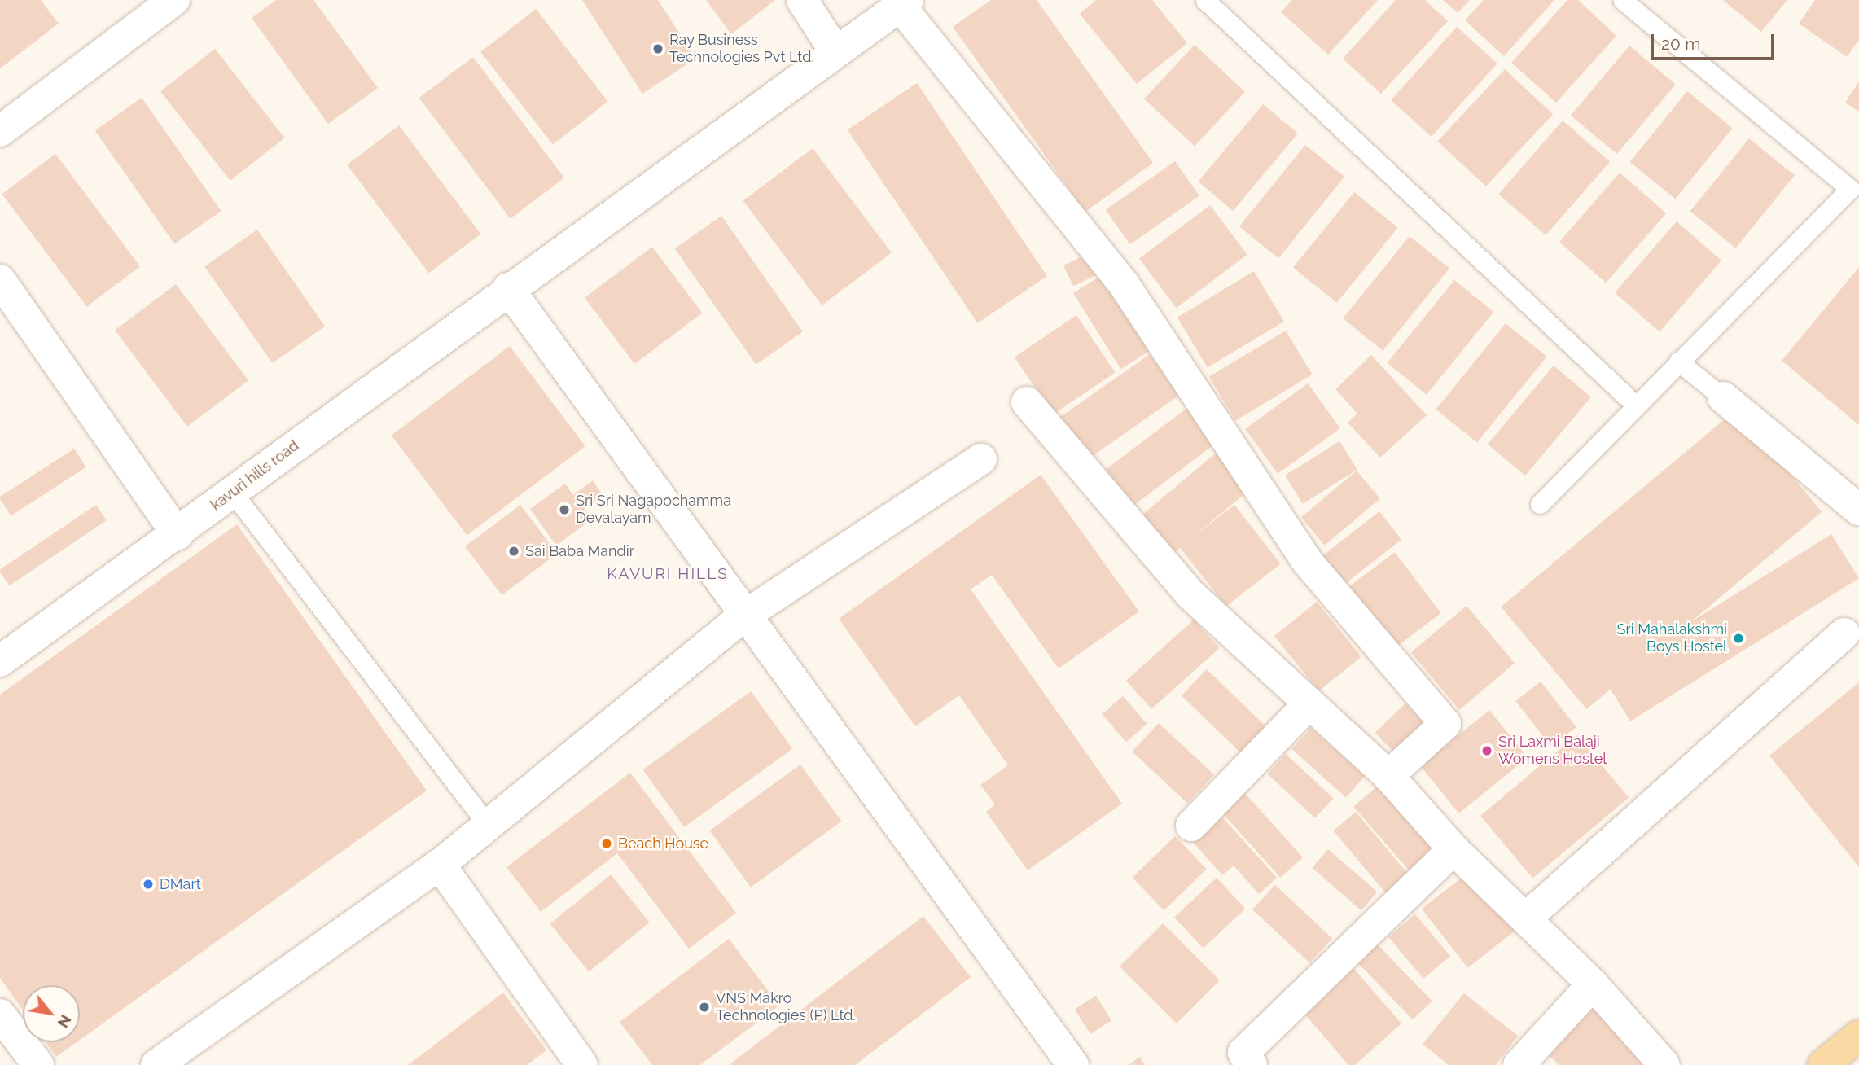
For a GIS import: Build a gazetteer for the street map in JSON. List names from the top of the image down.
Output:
{
  "streets": {
    "street": ["kavuri hills road"]
  },
  "districts": ["KAVURI HILLS"],
  "places": [
    "Ray Business Technologies Pvt Ltd.",
    "Sri Sri Nagapochamma Devalayam",
    "Sai Baba Mandir",
    "Sri Mahalakshmi Boys Hostel",
    "Sri Laxmi Balaji Womens Hostel",
    "Beach House",
    "DMart",
    "VNS Makro Technologies (P) Ltd."
  ],
  "scale_bar": "20 m",
  "north": "bottom right"
}
